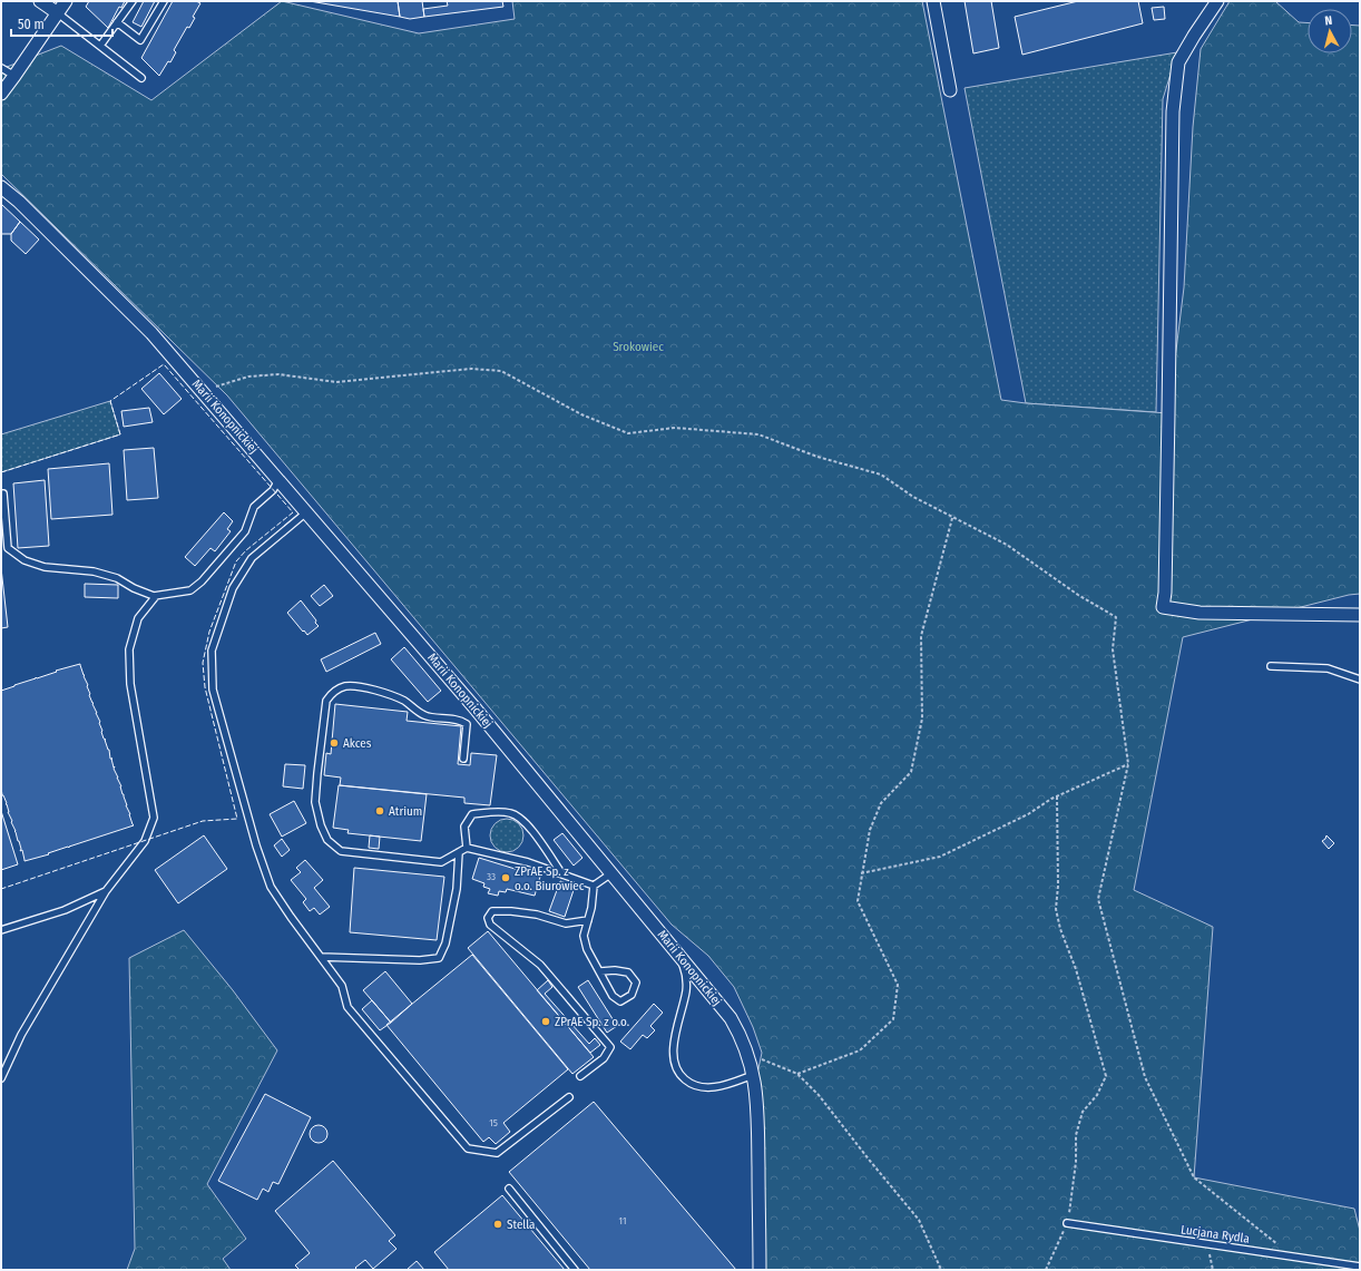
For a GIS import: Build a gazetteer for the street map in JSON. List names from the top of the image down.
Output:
{
  "streets": {
    "street": ["Marii Konopnickiej"],
    "lane": ["Lucjana Rydla"]
  },
  "parks": ["Srokowiec"],
  "places": [
    "Akces",
    "Atrium",
    "ZPrAE Sp. z o.o. Biurowiec",
    "ZPrAE Sp. z o.o.",
    "Stella"
  ],
  "house_numbers": ["33", "15", "11"],
  "scale_bar": "50 m",
  "north": "top"
}
